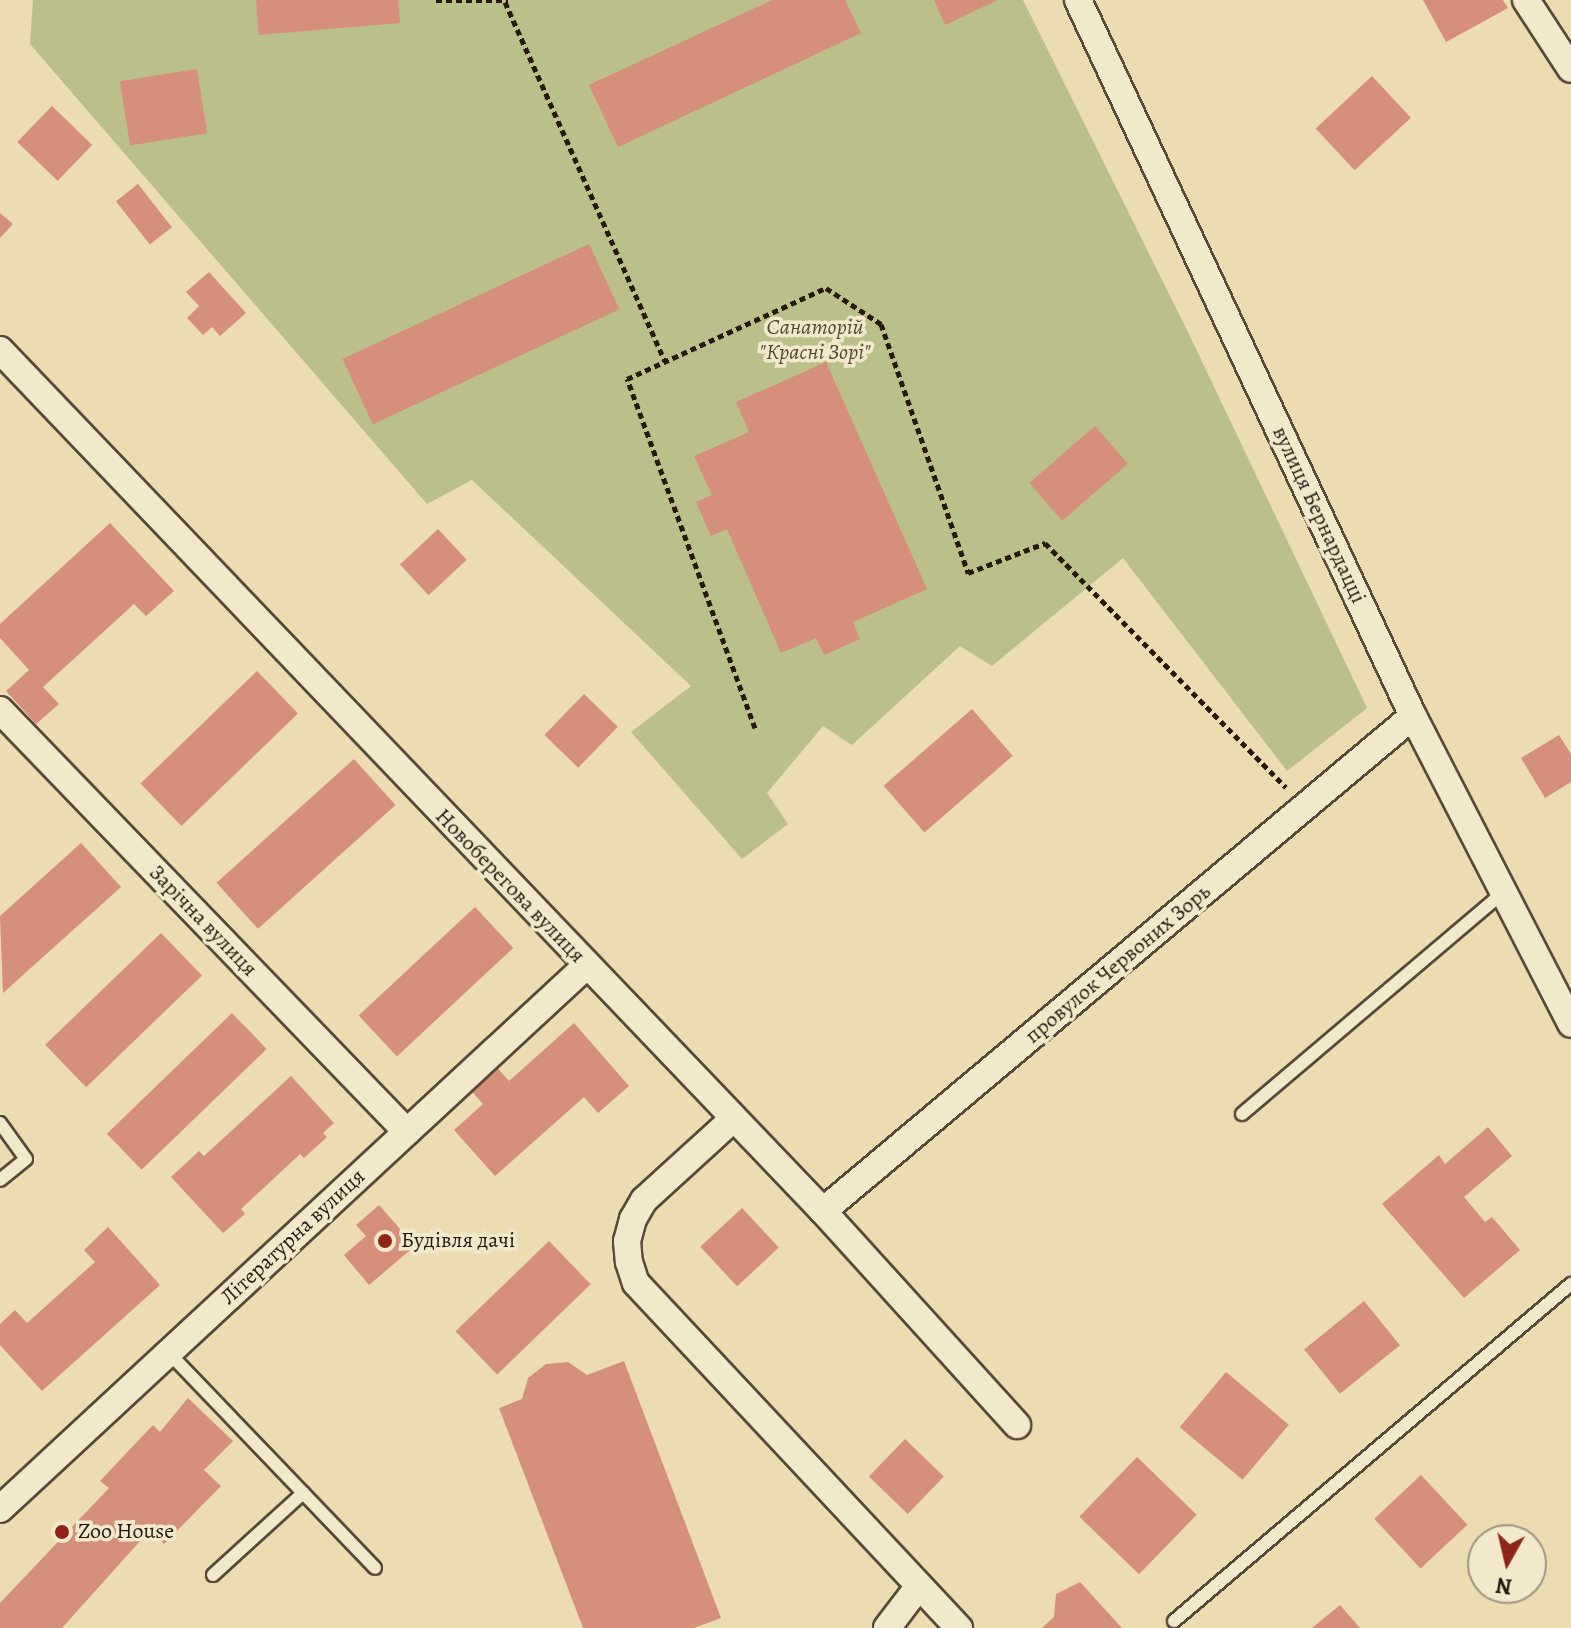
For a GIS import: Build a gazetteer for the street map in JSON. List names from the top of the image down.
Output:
{
  "streets": {
    "street": [
      "вулиця Бернардацці",
      "Новоберегова вулиця",
      "Зарічна вулиця",
      "провулок Червоних Зорь",
      "Літературна вулиця"
    ]
  },
  "crossings": [
    ["вулиця Бернардацці", "провулок Червоних Зорь"],
    ["Новоберегова вулиця", "провулок Червоних Зорь"],
    ["Новоберегова вулиця", "Літературна вулиця"],
    ["Зарічна вулиця", "Літературна вулиця"]
  ],
  "parks": ["Санаторій \"Красні Зорі\""],
  "places": ["Будівля дачі", "Zoo House"],
  "north": "bottom"
}
